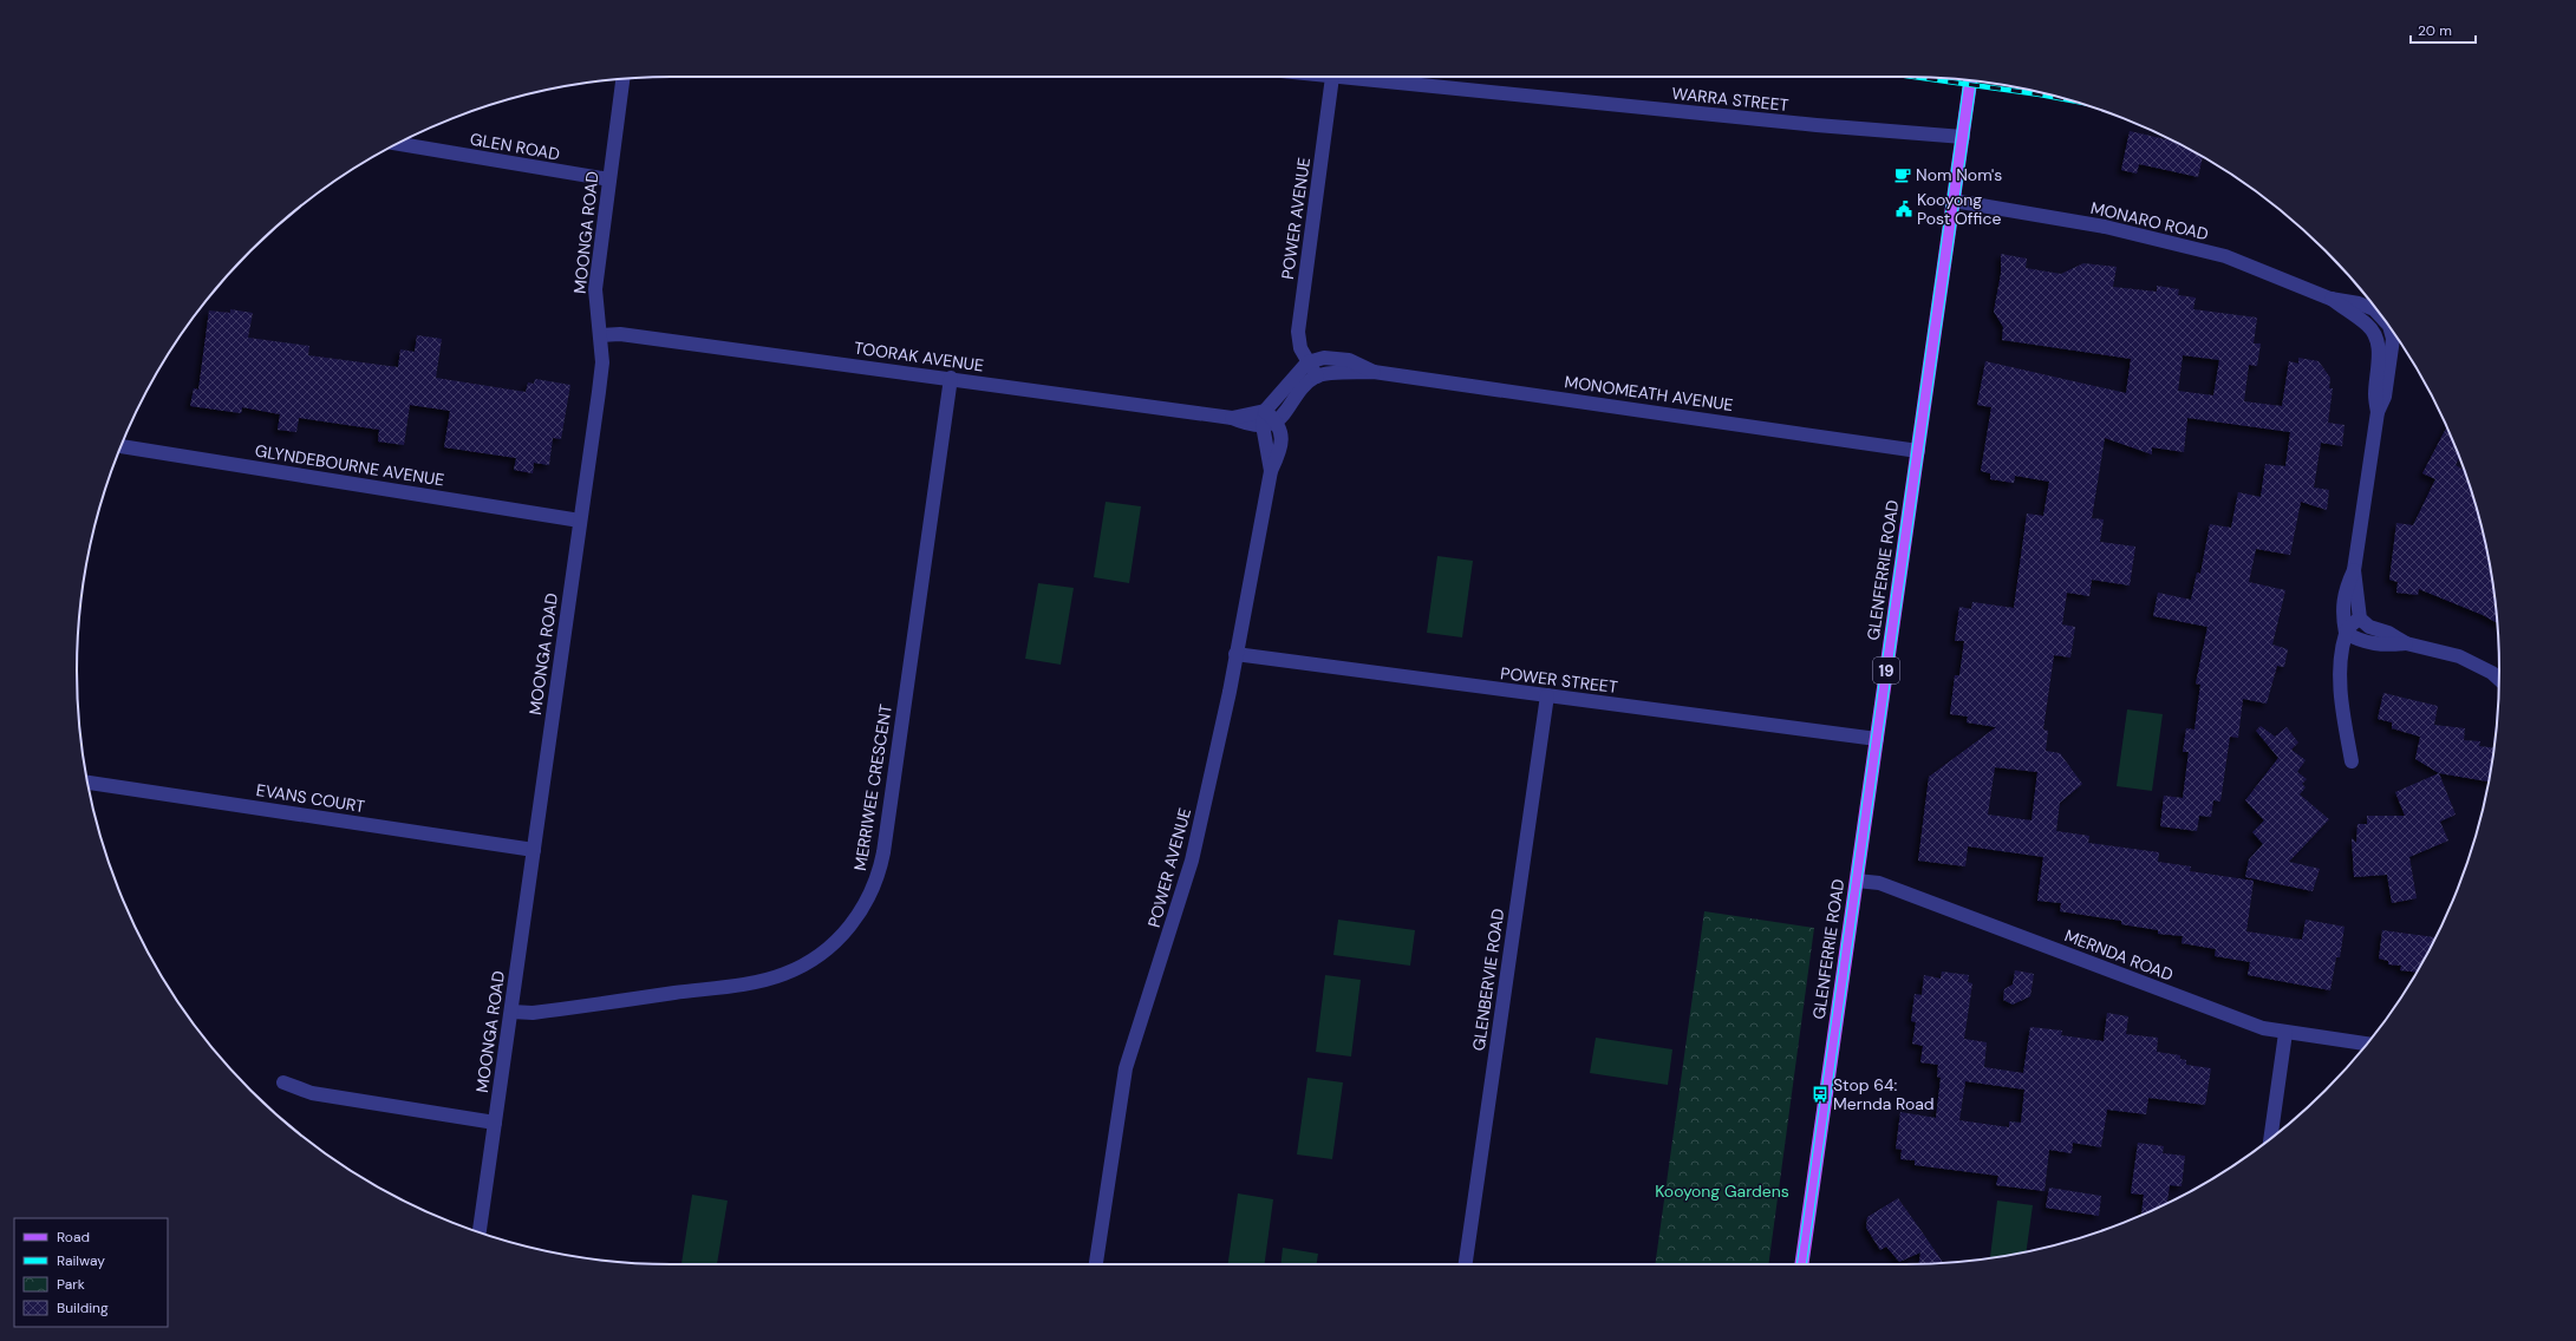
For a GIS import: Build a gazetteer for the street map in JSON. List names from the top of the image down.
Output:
{
  "streets": {
    "main road": ["GLENFERRIE ROAD", "19"],
    "street": [
      "WARRA STREET",
      "GLEN ROAD",
      "POWER AVENUE",
      "MONARO ROAD",
      "MOONGA ROAD",
      "TOORAK AVENUE",
      "MONOMEATH AVENUE",
      "GLYNDEBOURNE AVENUE",
      "POWER STREET",
      "MERRIWEE CRESCENT",
      "EVANS COURT",
      "MERNDA ROAD",
      "GLENBERVIE ROAD"
    ]
  },
  "crossings": [
    ["WARRA STREET", "POWER AVENUE"],
    ["WARRA STREET", "GLENFERRIE ROAD"],
    ["GLEN ROAD", "MOONGA ROAD"],
    ["POWER AVENUE", "TOORAK AVENUE"],
    ["POWER AVENUE", "MONOMEATH AVENUE"],
    ["POWER AVENUE", "POWER STREET"],
    ["MONARO ROAD", "GLENFERRIE ROAD"],
    ["MOONGA ROAD", "TOORAK AVENUE"],
    ["MOONGA ROAD", "GLYNDEBOURNE AVENUE"],
    ["MOONGA ROAD", "MERRIWEE CRESCENT"],
    ["MOONGA ROAD", "EVANS COURT"],
    ["TOORAK AVENUE", "MERRIWEE CRESCENT"],
    ["MONOMEATH AVENUE", "GLENFERRIE ROAD"],
    ["GLENFERRIE ROAD", "POWER STREET"],
    ["GLENFERRIE ROAD", "MERNDA ROAD"],
    ["POWER STREET", "GLENBERVIE ROAD"]
  ],
  "parks": ["Kooyong Gardens"],
  "places": {
    "cafe": ["Nom Nom's"],
    "public building": ["Kooyong Post Office"],
    "bus stop": ["Stop 64: Mernda Road"]
  },
  "legend": [
    "Road",
    "Railway",
    "Park",
    "Building"
  ],
  "scale_bar": "20 m"
}
